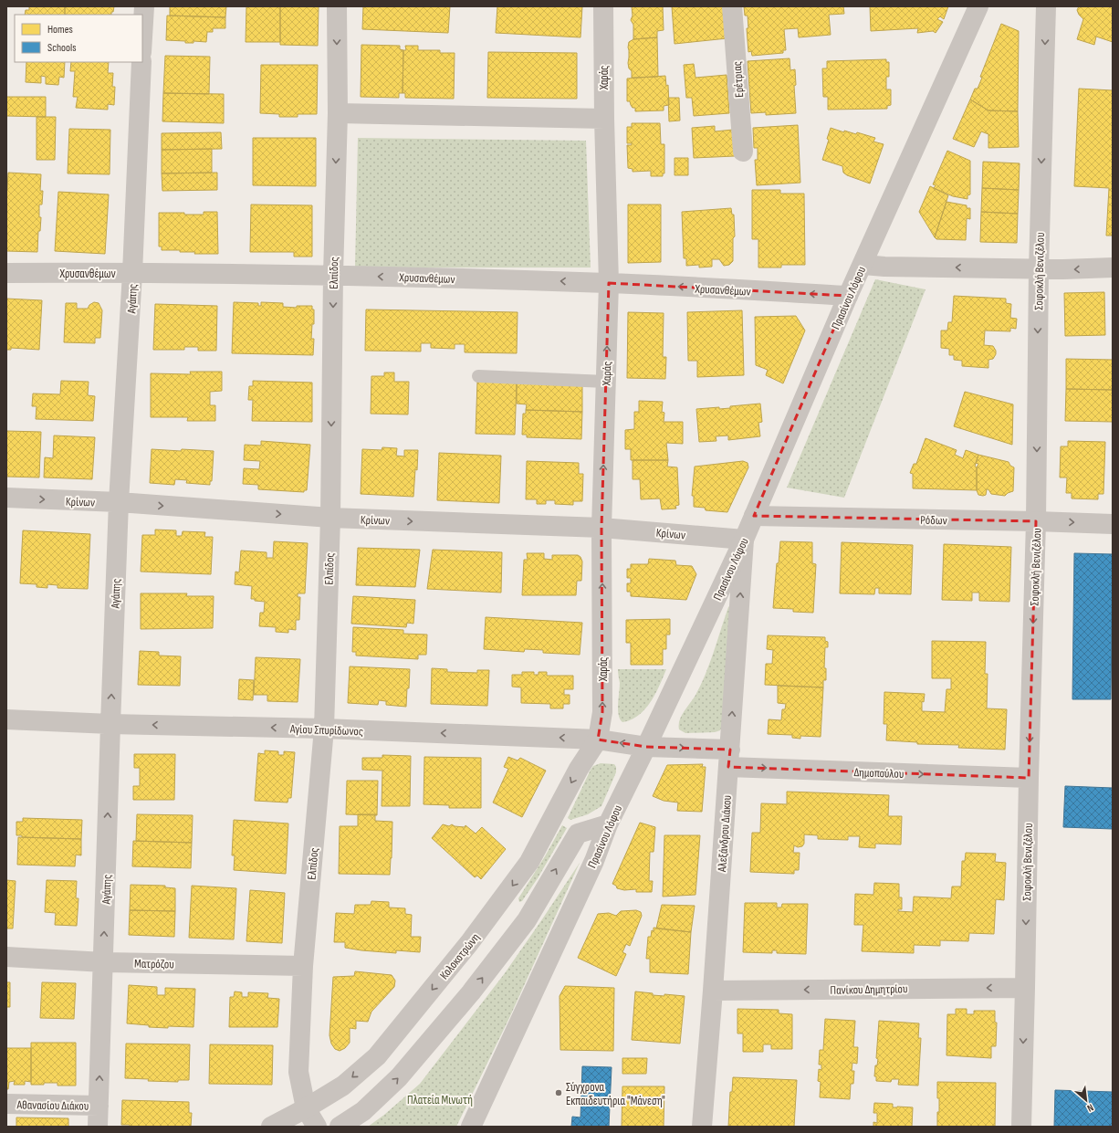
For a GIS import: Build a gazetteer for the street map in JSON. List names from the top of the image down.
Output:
{
  "streets": {
    "street": [
      "Χαράς",
      "Ερέτριας",
      "Σοφοκλή Βενιζέλου",
      "Χρυσανθέμων",
      "Ελπίδος",
      "Πρασίνου Λόφου",
      "Αγάπης",
      "Κρίνων",
      "Ρόδων",
      "Αγίου Σπυρίδωνος",
      "Δημοπούλου",
      "Αλεξάνδρου Διάκου",
      "Κολοκοτρώνη",
      "Ματρόζου",
      "Πανίκου Δημητρίου",
      "Αθανασίου Διάκου"
    ]
  },
  "crossings": [
    ["Χαράς", "Χρυσανθέμων"],
    ["Χαράς", "Κρίνων"],
    ["Χαράς", "Αγίου Σπυρίδωνος"],
    ["Χαράς", "Κολοκοτρώνη"],
    ["Σοφοκλή Βενιζέλου", "Ρόδων"],
    ["Σοφοκλή Βενιζέλου", "Δημοπούλου"],
    ["Σοφοκλή Βενιζέλου", "Πανίκου Δημητρίου"],
    ["Χρυσανθέμων", "Ελπίδος"],
    ["Χρυσανθέμων", "Πρασίνου Λόφου"],
    ["Χρυσανθέμων", "Αγάπης"],
    ["Ελπίδος", "Κρίνων"],
    ["Ελπίδος", "Αγίου Σπυρίδωνος"],
    ["Ελπίδος", "Κολοκοτρώνη"],
    ["Ελπίδος", "Ματρόζου"],
    ["Πρασίνου Λόφου", "Κρίνων"],
    ["Πρασίνου Λόφου", "Ρόδων"],
    ["Πρασίνου Λόφου", "Αγίου Σπυρίδωνος"],
    ["Πρασίνου Λόφου", "Δημοπούλου"],
    ["Πρασίνου Λόφου", "Αλεξάνδρου Διάκου"],
    ["Αγάπης", "Κρίνων"],
    ["Αγάπης", "Αγίου Σπυρίδωνος"],
    ["Αγάπης", "Ματρόζου"],
    ["Αγάπης", "Αθανασίου Διάκου"],
    ["Κρίνων", "Αλεξάνδρου Διάκου"],
    ["Αγίου Σπυρίδωνος", "Δημοπούλου"],
    ["Αγίου Σπυρίδωνος", "Κολοκοτρώνη"],
    ["Δημοπούλου", "Αλεξάνδρου Διάκου"],
    ["Αλεξάνδρου Διάκου", "Πανίκου Δημητρίου"]
  ],
  "one_way": [
    "Χαράς",
    "Σοφοκλή Βενιζέλου",
    "Ελπίδος",
    "Αγάπης",
    "Κρίνων",
    "Αγίου Σπυρίδωνος",
    "Δημοπούλου",
    "Αλεξάνδρου Διάκου",
    "Πανίκου Δημητρίου"
  ],
  "parks": ["Πλατεία Μινωτή"],
  "places": ["Σύγχρονα Εκπαιδευτήρια \"Μάνεση\""],
  "legend": ["Homes", "Schools"],
  "north": "bottom right"
}
